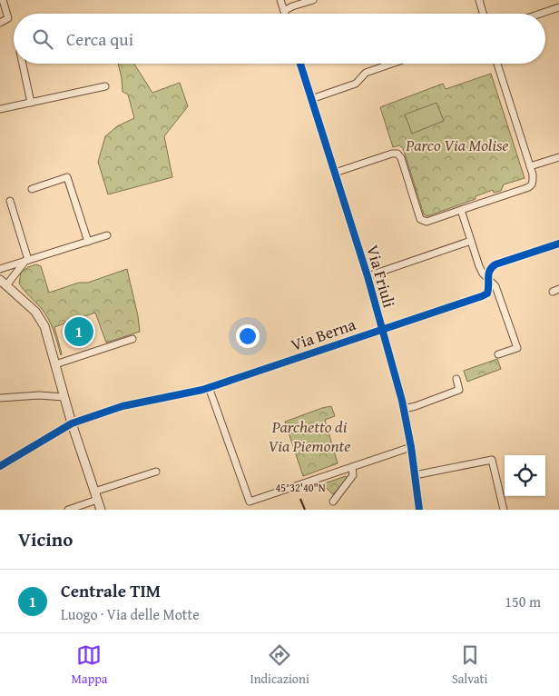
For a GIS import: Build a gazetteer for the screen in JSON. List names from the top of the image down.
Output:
{
  "streets": {
    "street": ["Via Friuli", "Via Berna"]
  },
  "crossings": [
    ["Via Friuli", "Via Berna"]
  ],
  "parks": ["Parco Via Molise", "Parchetto di Via Piemonte"],
  "page": {
    "search": "Cerca qui",
    "pins": "1",
    "heading": "Vicino",
    "list": [
      {
        "mark": "1",
        "name": "Centrale TIM",
        "note": "Luogo · Via delle Motte",
        "value": "150 m"
      }
    ],
    "nav": ["Mappa", "Indicazioni", "Salvati"]
  },
  "coordinates": ["45°32'40\"N"]
}
